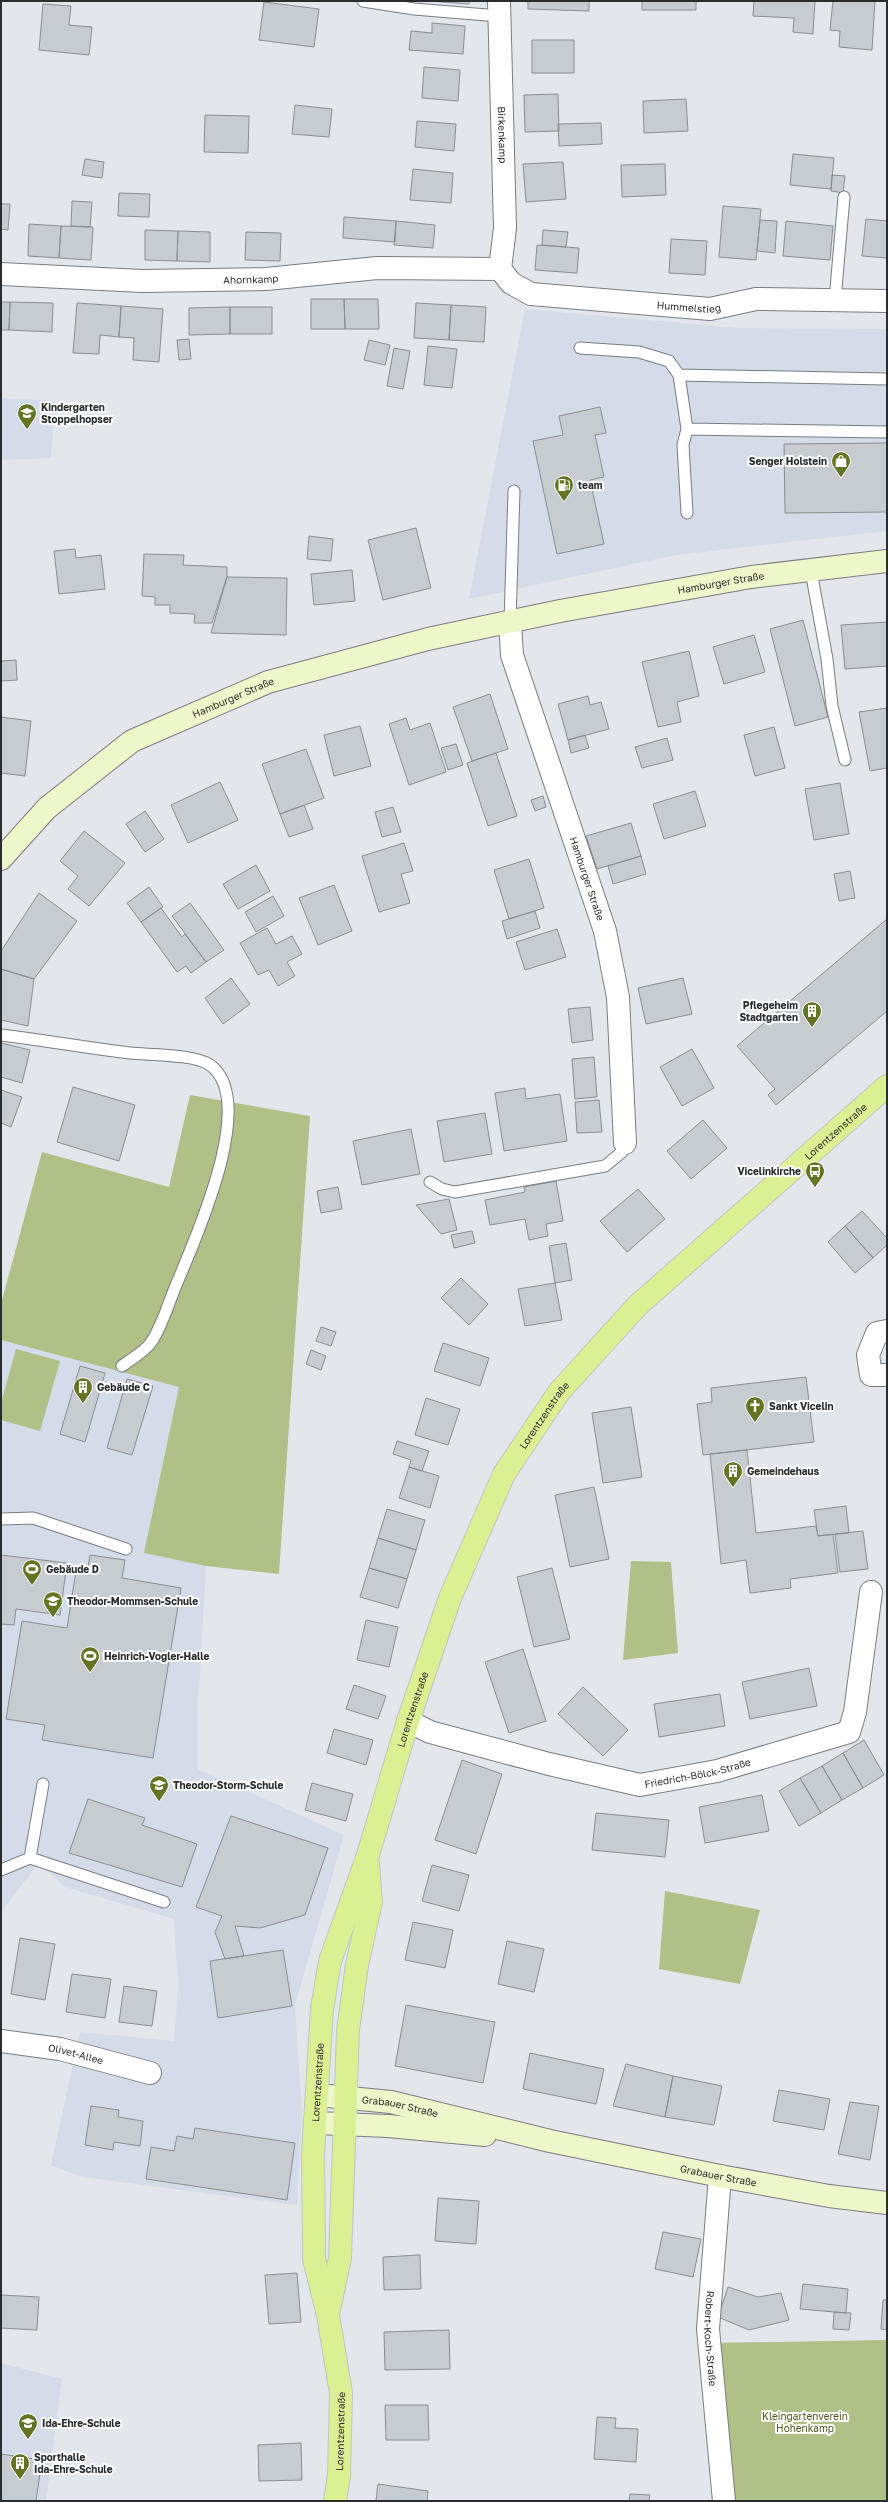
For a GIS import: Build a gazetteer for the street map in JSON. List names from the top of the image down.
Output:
{
  "streets": {
    "main road": ["Lorentzenstraße"],
    "street": [
      "Birkenkamp",
      "Ahornkamp",
      "Hummelstieg",
      "Hamburger Straße",
      "Friedrich-Bölck-Straße",
      "Olivet-Allee",
      "Grabauer Straße",
      "Robert-Koch-Straße"
    ]
  },
  "crossings": [
    ["Birkenkamp", "Ahornkamp"],
    ["Birkenkamp", "Hummelstieg"],
    ["Ahornkamp", "Hummelstieg"],
    ["Lorentzenstraße", "Friedrich-Bölck-Straße"],
    ["Lorentzenstraße", "Grabauer Straße"],
    ["Grabauer Straße", "Robert-Koch-Straße"]
  ],
  "parks": ["Kleingartenverein Hohenkamp"],
  "places": {
    "school or university": [
      "Kindergarten Stoppelhopser",
      "Theodor-Mommsen-Schule",
      "Theodor-Storm-Schule",
      "Ida-Ehre-Schule"
    ],
    "shop": ["Senger Holstein"],
    "fuel station": ["team"],
    "building": [
      "Pflegeheim Stadtgarten",
      "Gebäude C",
      "Gemeindehaus",
      "Sporthalle Ida-Ehre-Schule"
    ],
    "bus stop": ["Vicelinkirche"],
    "church": ["Sankt Vicelin"],
    "sports": ["Gebäude D", "Heinrich-Vogler-Halle"]
  }
}
